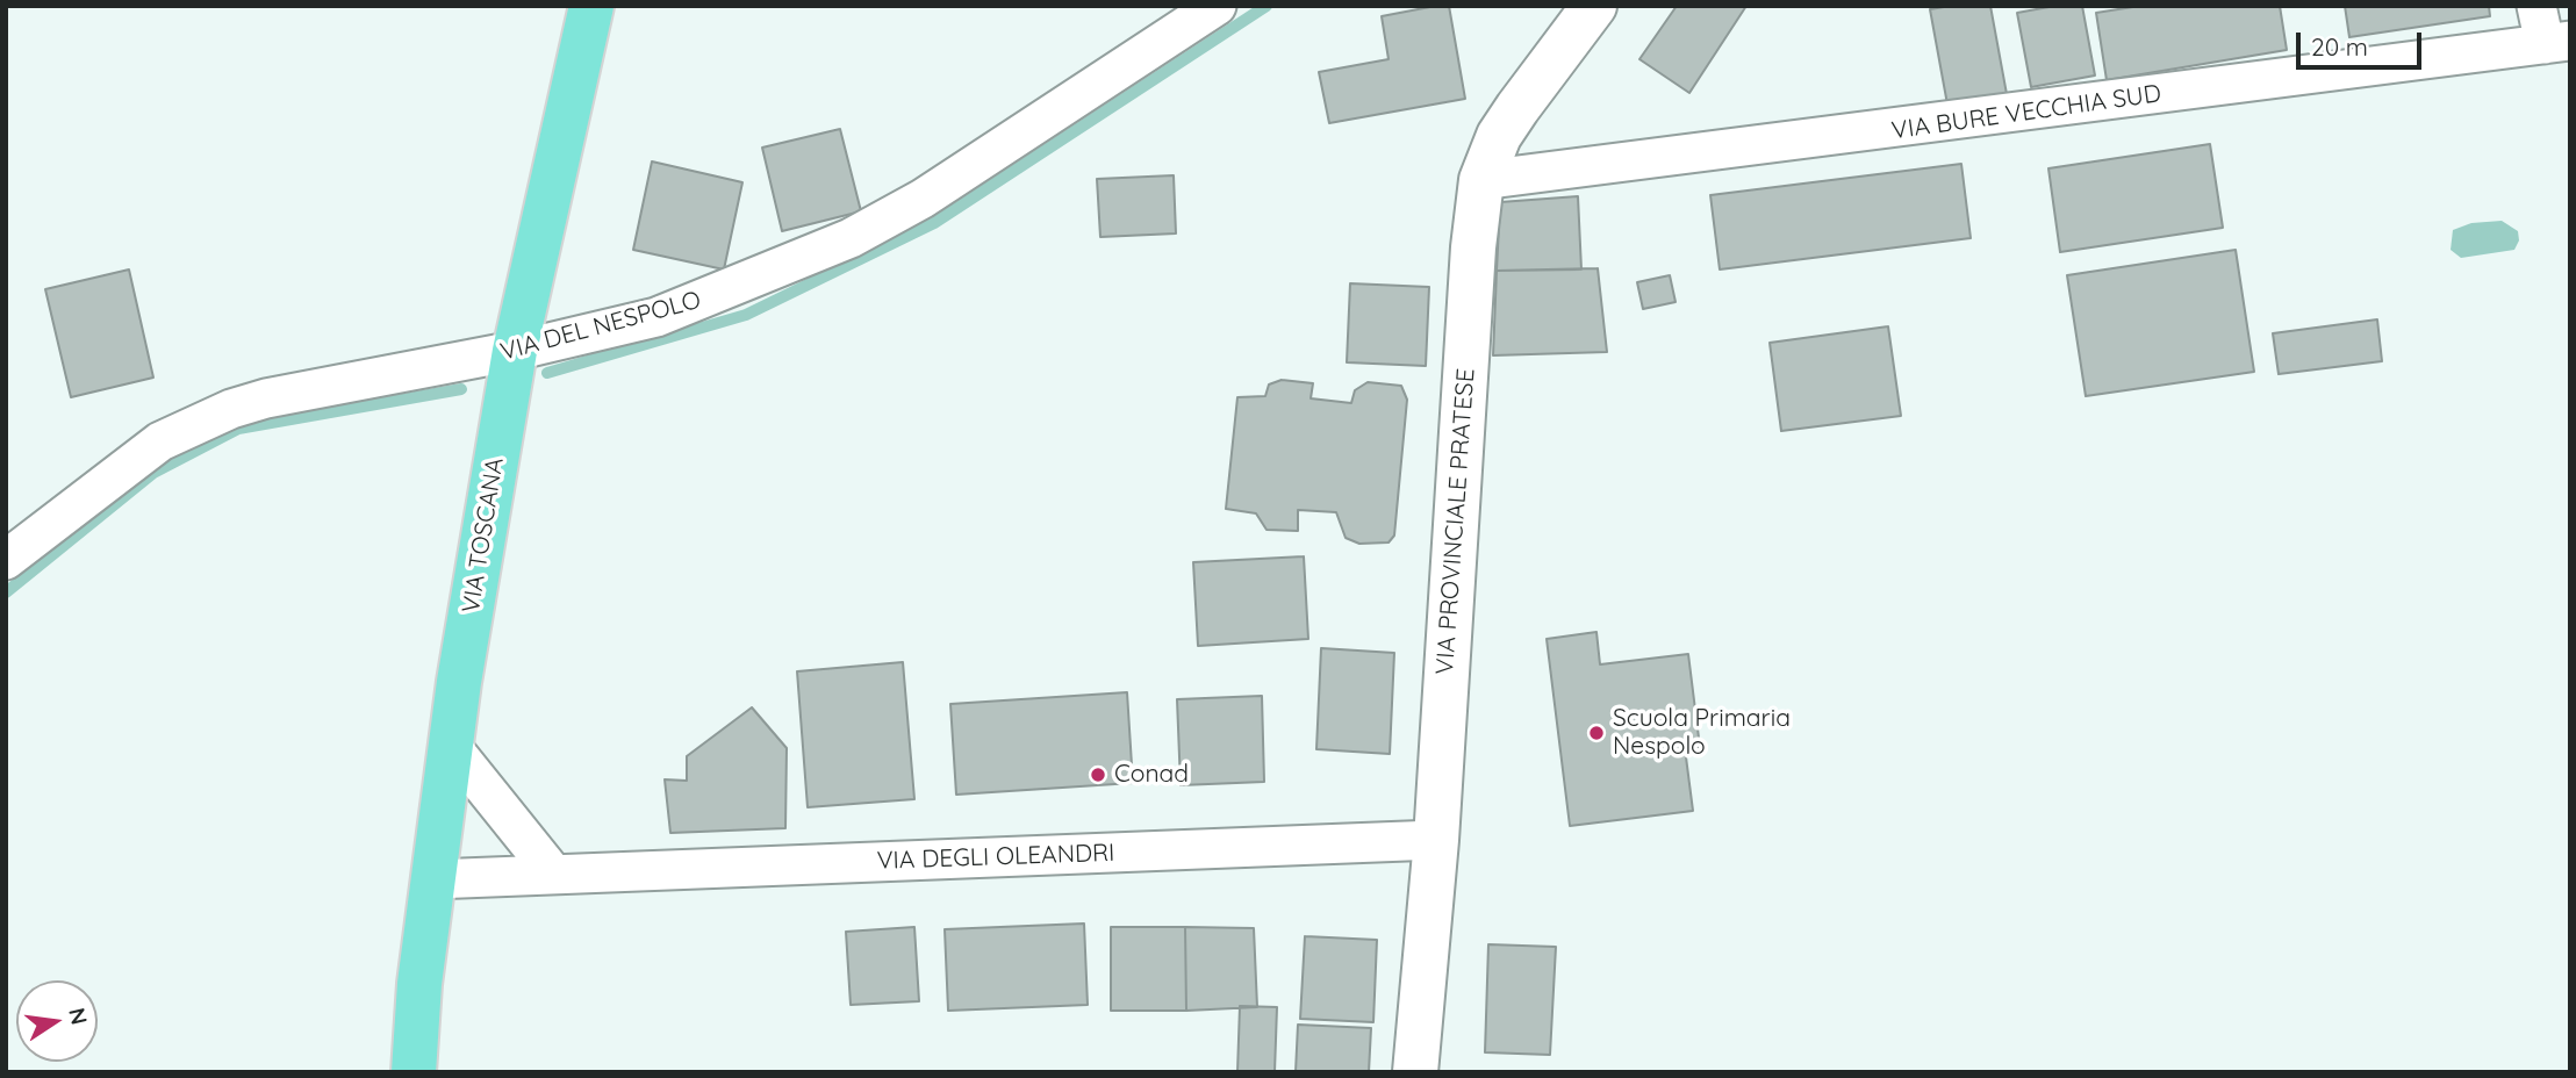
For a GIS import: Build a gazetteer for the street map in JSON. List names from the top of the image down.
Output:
{
  "streets": {
    "main road": ["VIA TOSCANA"],
    "street": [
      "VIA BURE VECCHIA SUD",
      "VIA DEL NESPOLO",
      "VIA PROVINCIALE PRATESE",
      "VIA DEGLI OLEANDRI"
    ]
  },
  "crossings": [
    ["VIA BURE VECCHIA SUD", "VIA PROVINCIALE PRATESE"],
    ["VIA DEL NESPOLO", "VIA TOSCANA"],
    ["VIA PROVINCIALE PRATESE", "VIA DEGLI OLEANDRI"],
    ["VIA TOSCANA", "VIA DEGLI OLEANDRI"]
  ],
  "places": ["Scuola Primaria Nespolo", "Conad"],
  "scale_bar": "20 m",
  "north": "right"
}
